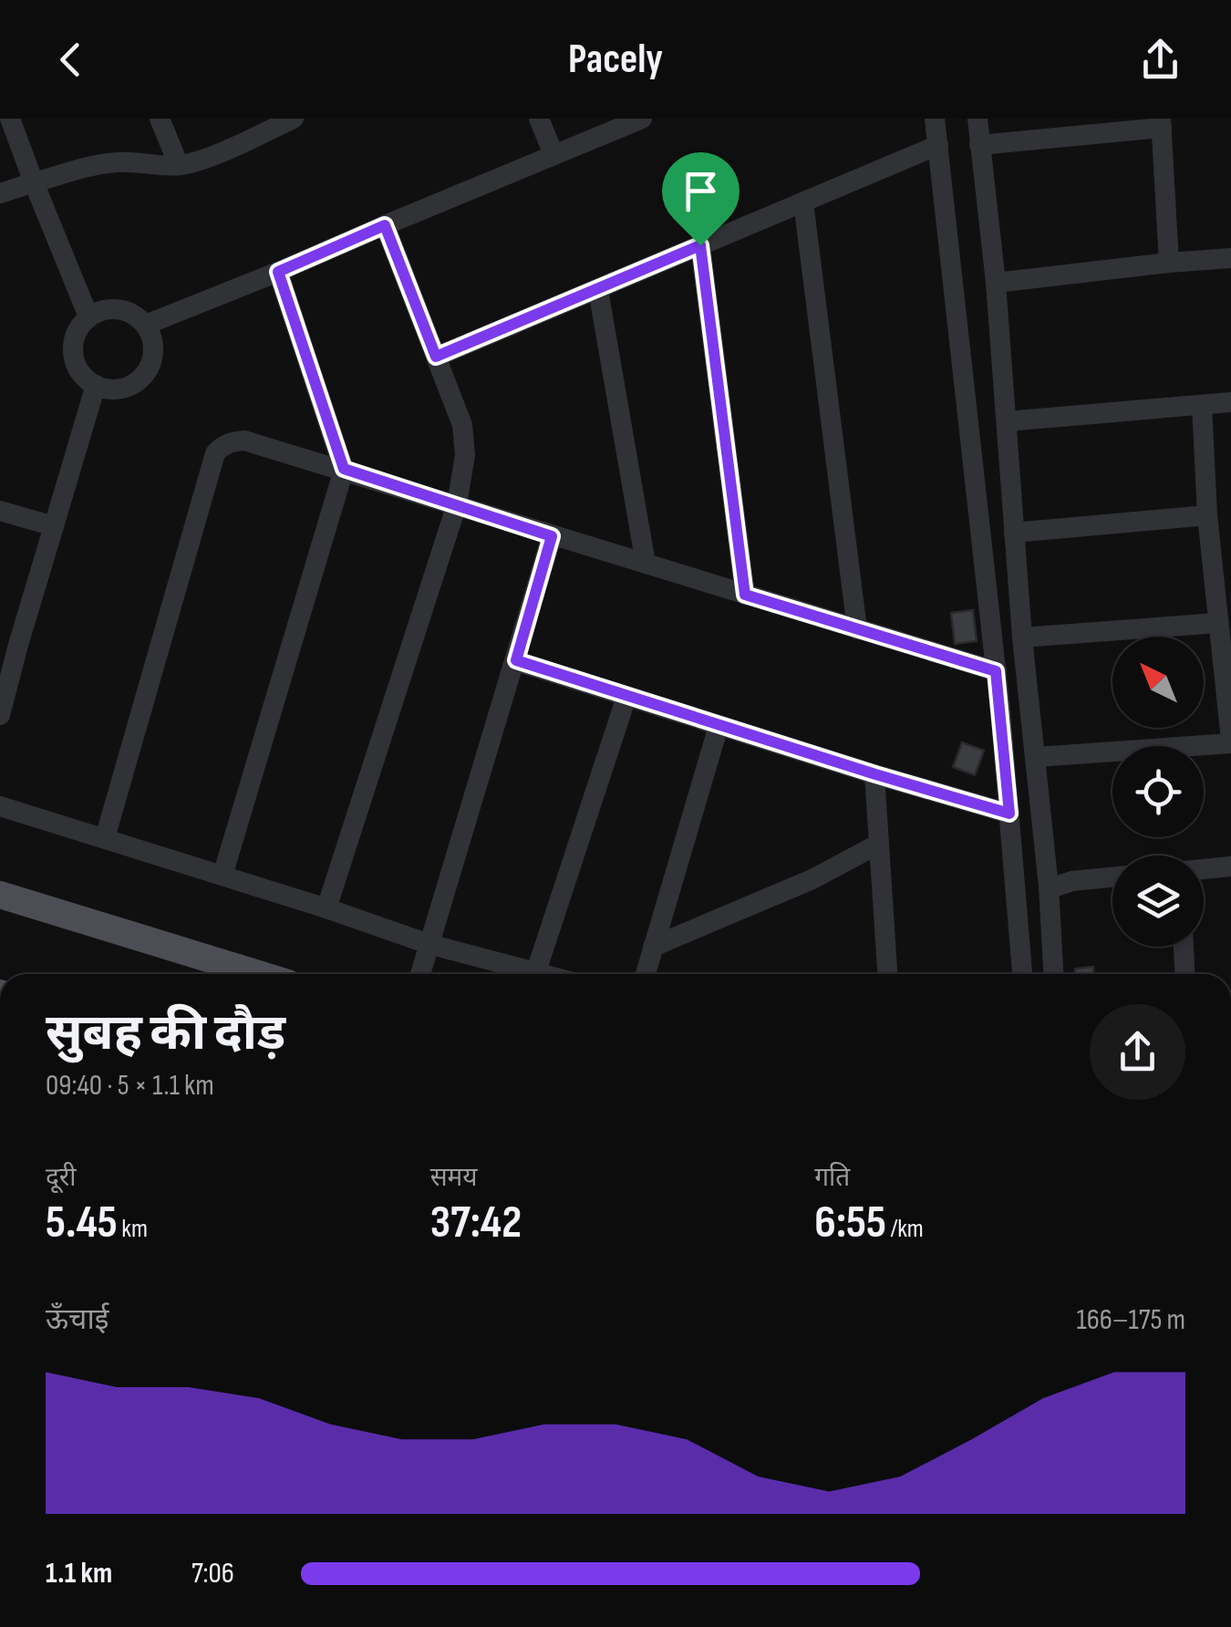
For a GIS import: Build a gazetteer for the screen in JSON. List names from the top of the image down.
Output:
{
  "north": "top left",
  "page": {
    "header": "Pacely",
    "heading": ["सुबह की दौड़", "09:40 · 5 × 1.1 km"],
    "stats": [
      ["दूरी", "5.45 km"],
      ["समय", "37:42"],
      ["गति", "6:55 /km"]
    ],
    "chart": ["ऊँचाई", "166–175 m"],
    "list": [
      {
        "name": "1.1 km",
        "note": "7:06"
      }
    ]
  }
}
